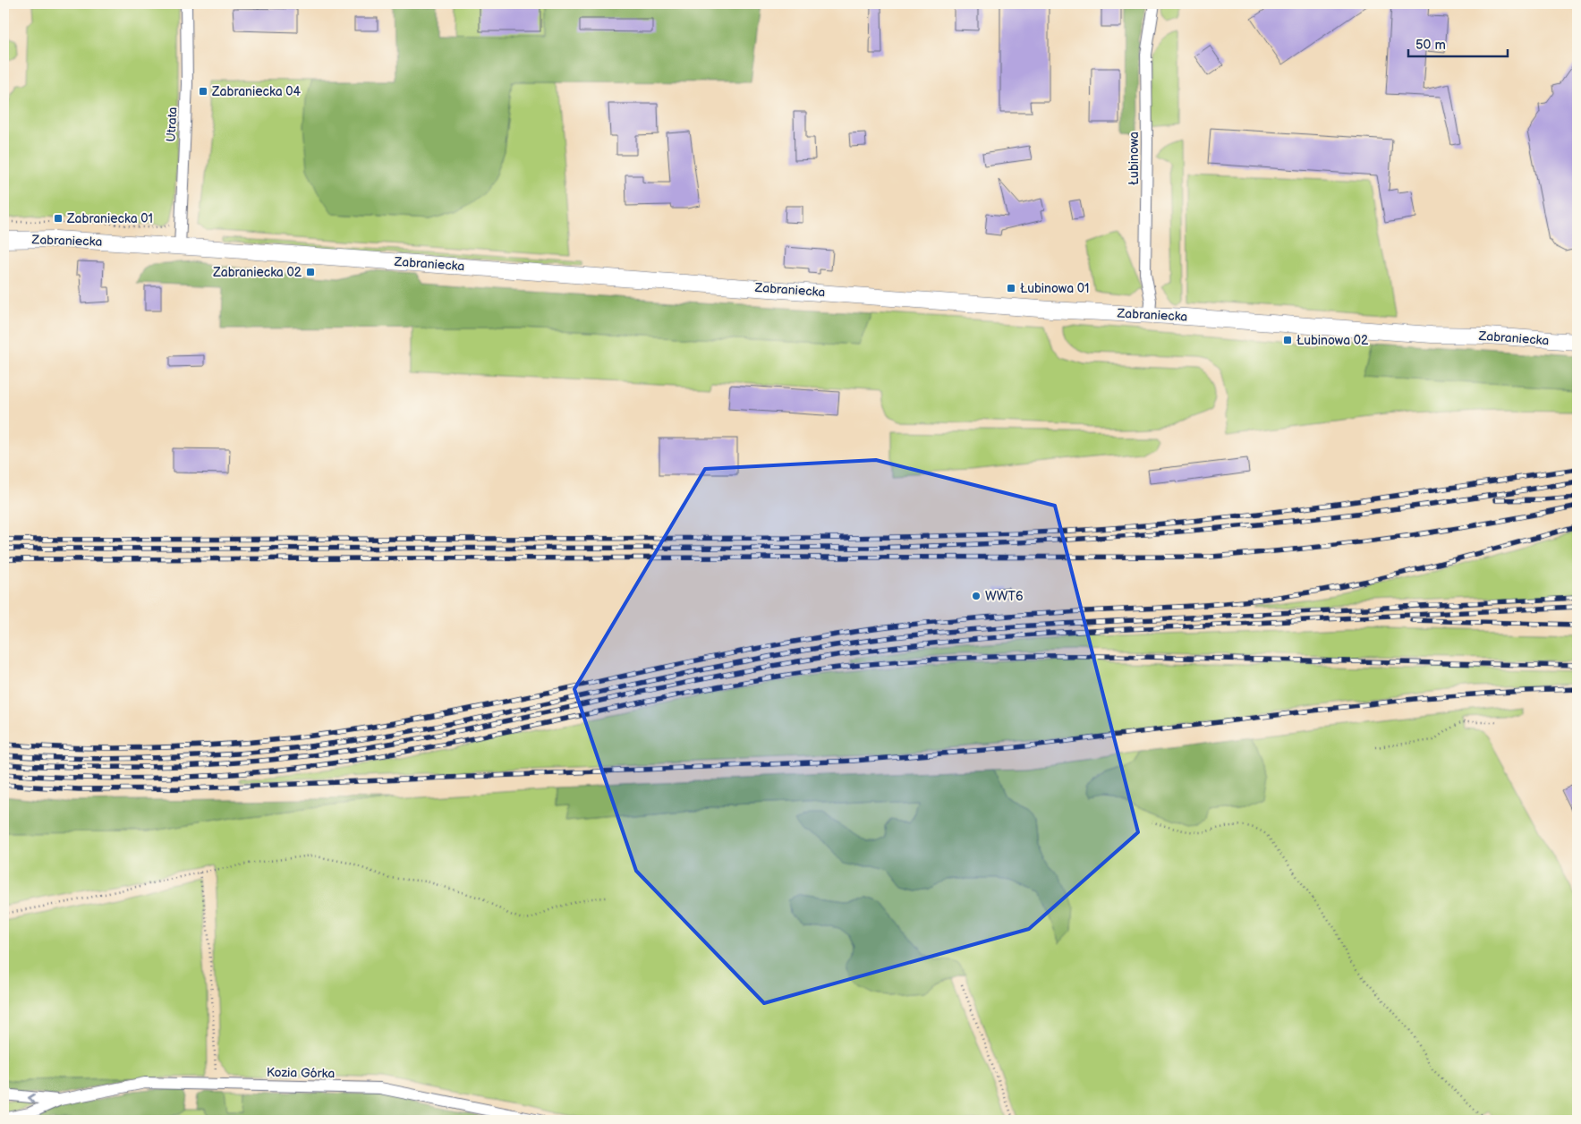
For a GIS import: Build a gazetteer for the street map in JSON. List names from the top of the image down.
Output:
{
  "streets": {
    "main road": ["Zabraniecka"],
    "street": ["Utrata", "Łubinowa", "Kozia Górka"]
  },
  "crossings": [
    ["Utrata", "Zabraniecka"],
    ["Łubinowa", "Zabraniecka"]
  ],
  "places": {
    "transit": [
      "Zabraniecka 04",
      "Zabraniecka 01",
      "Zabraniecka 02",
      "Łubinowa 01",
      "Łubinowa 02"
    ],
    "other": ["WWT6"]
  },
  "scale_bar": "50 m"
}
